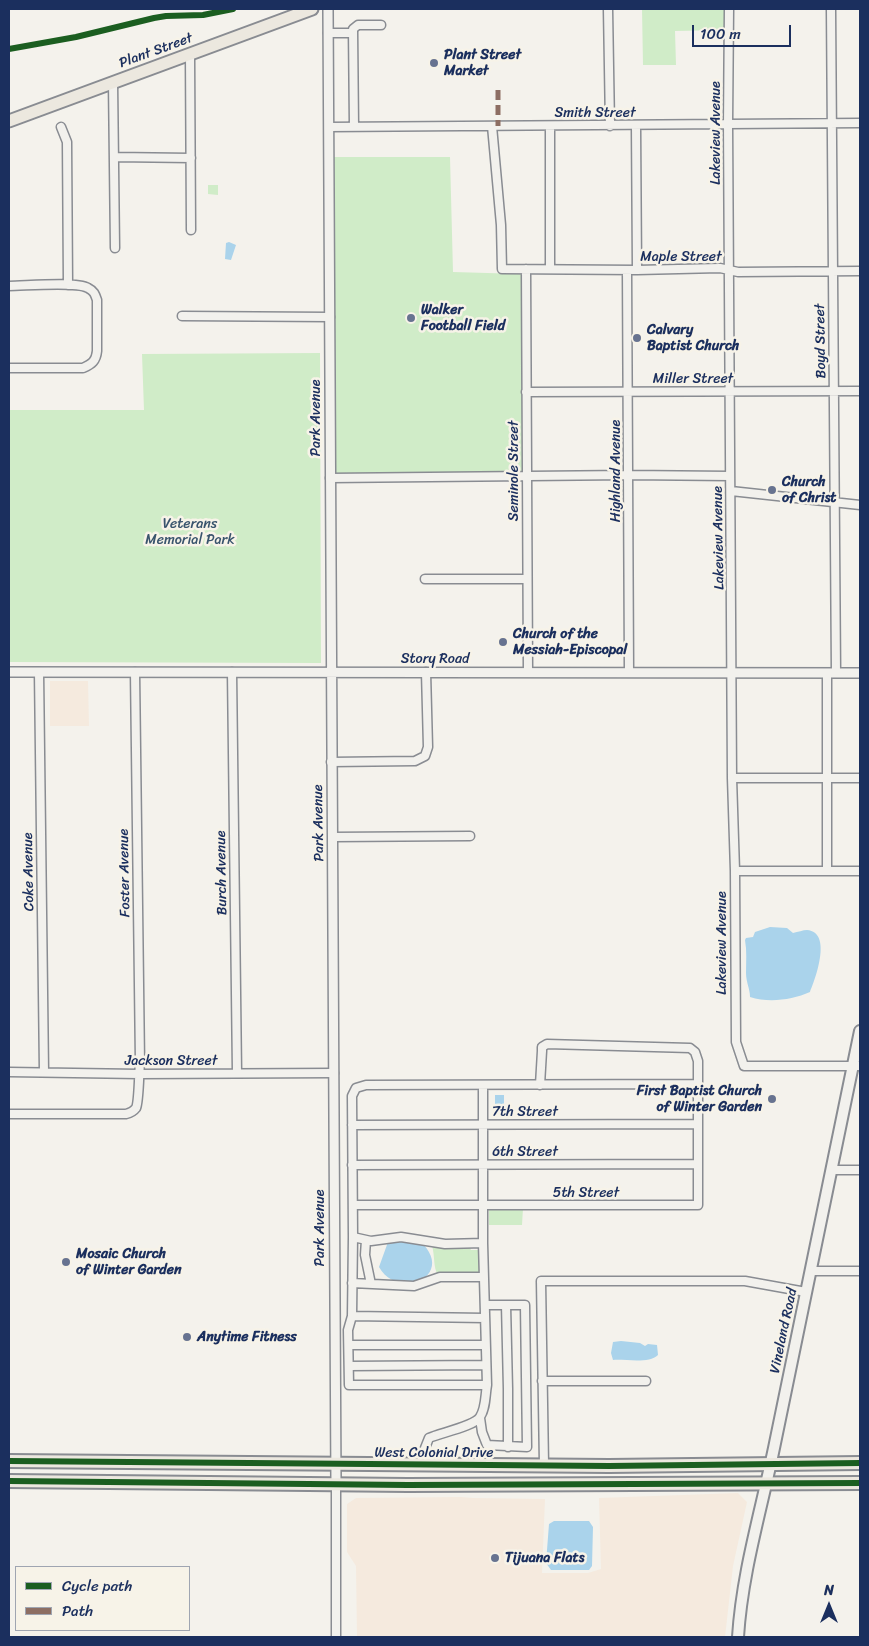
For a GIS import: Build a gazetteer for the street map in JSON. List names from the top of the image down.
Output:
{
  "streets": {
    "highway": ["West Colonial Drive"],
    "main road": ["Plant Street", "Vineland Road"],
    "street": [
      "Smith Street",
      "Lakeview Avenue",
      "Maple Street",
      "Boyd Street",
      "Miller Street",
      "Park Avenue",
      "Seminole Street",
      "Highland Avenue",
      "Story Road",
      "Coke Avenue",
      "Foster Avenue",
      "Burch Avenue",
      "Jackson Street",
      "7th Street",
      "6th Street",
      "5th Street"
    ]
  },
  "crossings": [
    ["Smith Street", "Lakeview Avenue"],
    ["Smith Street", "Maple Street"],
    ["Smith Street", "Boyd Street"],
    ["Smith Street", "Park Avenue"],
    ["Lakeview Avenue", "Maple Street"],
    ["Lakeview Avenue", "Miller Street"],
    ["Lakeview Avenue", "Story Road"],
    ["Lakeview Avenue", "Vineland Road"],
    ["Maple Street", "Boyd Street"],
    ["Maple Street", "Seminole Street"],
    ["Maple Street", "Highland Avenue"],
    ["Boyd Street", "Miller Street"],
    ["Boyd Street", "Story Road"],
    ["Miller Street", "Seminole Street"],
    ["Miller Street", "Highland Avenue"],
    ["Park Avenue", "Story Road"],
    ["Park Avenue", "Jackson Street"],
    ["Park Avenue", "West Colonial Drive"],
    ["Seminole Street", "Story Road"],
    ["Highland Avenue", "Story Road"],
    ["Story Road", "Coke Avenue"],
    ["Story Road", "Foster Avenue"],
    ["Story Road", "Burch Avenue"],
    ["Coke Avenue", "Jackson Street"],
    ["Foster Avenue", "Jackson Street"],
    ["Burch Avenue", "Jackson Street"],
    ["7th Street", "5th Street"],
    ["6th Street", "5th Street"],
    ["Vineland Road", "West Colonial Drive"]
  ],
  "parks": ["Veterans Memorial Park"],
  "places": [
    "Plant Street Market",
    "Walker Football Field",
    "Calvary Baptist Church",
    "Church of Christ",
    "Church of the Messiah-Episcopal",
    "First Baptist Church of Winter Garden",
    "Mosaic Church of Winter Garden",
    "Anytime Fitness",
    "Tijuana Flats"
  ],
  "legend": ["Cycle path", "Path"],
  "scale_bar": "100 m",
  "north": "top"
}
